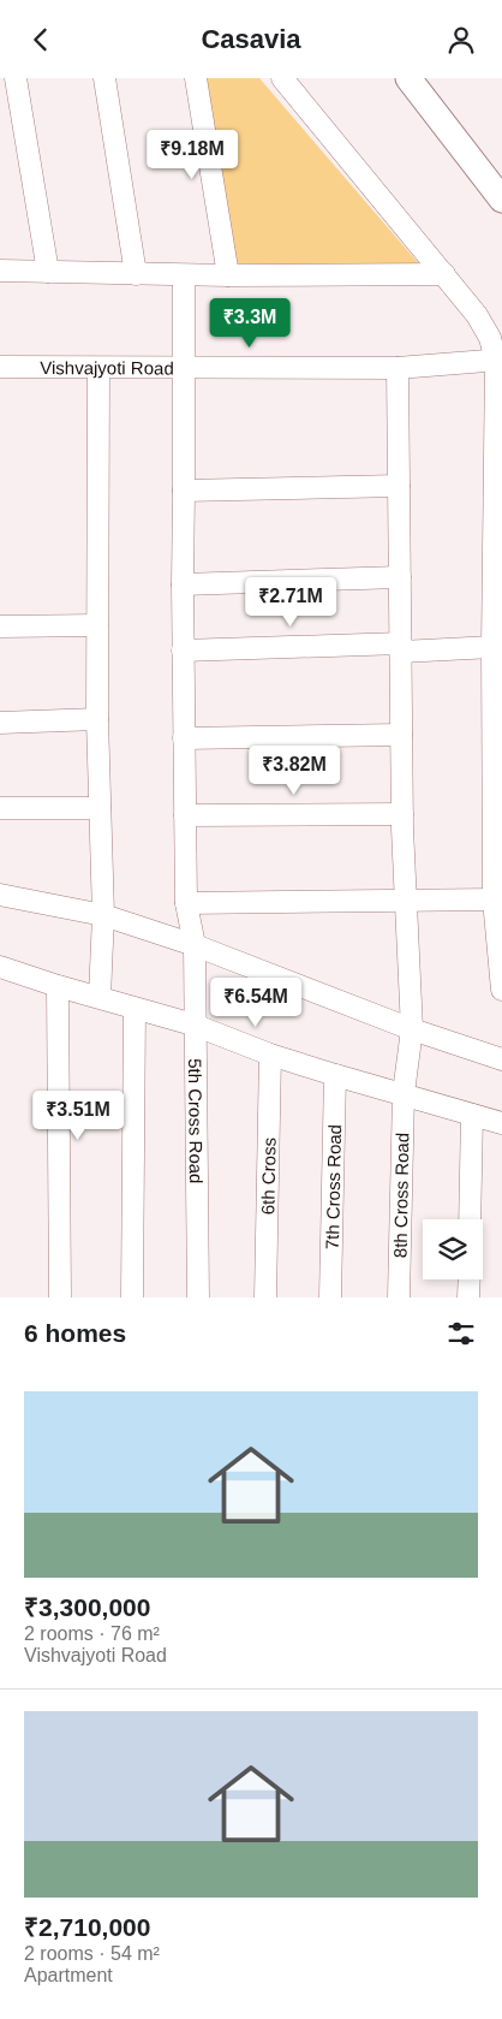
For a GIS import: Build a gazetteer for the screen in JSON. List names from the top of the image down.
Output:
{
  "streets": {
    "street": [
      "Vishvajyoti Road",
      "5th Cross Road",
      "6th Cross",
      "7th Cross Road",
      "8th Cross Road"
    ]
  },
  "crossings": [
    ["Vishvajyoti Road", "5th Cross Road"],
    ["Vishvajyoti Road", "8th Cross Road"]
  ],
  "page": {
    "header": "Casavia",
    "price": [
      "₹9.18M",
      "₹3.3M",
      "₹2.71M",
      "₹3.82M",
      "₹6.54M",
      "₹3.51M"
    ],
    "heading": "6 homes",
    "list": [
      {
        "name": "₹3,300,000",
        "note": "2 rooms · 76 m² · Vishvajyoti Road"
      },
      {
        "name": "₹2,710,000",
        "note": "2 rooms · 54 m² · Apartment"
      }
    ]
  }
}
